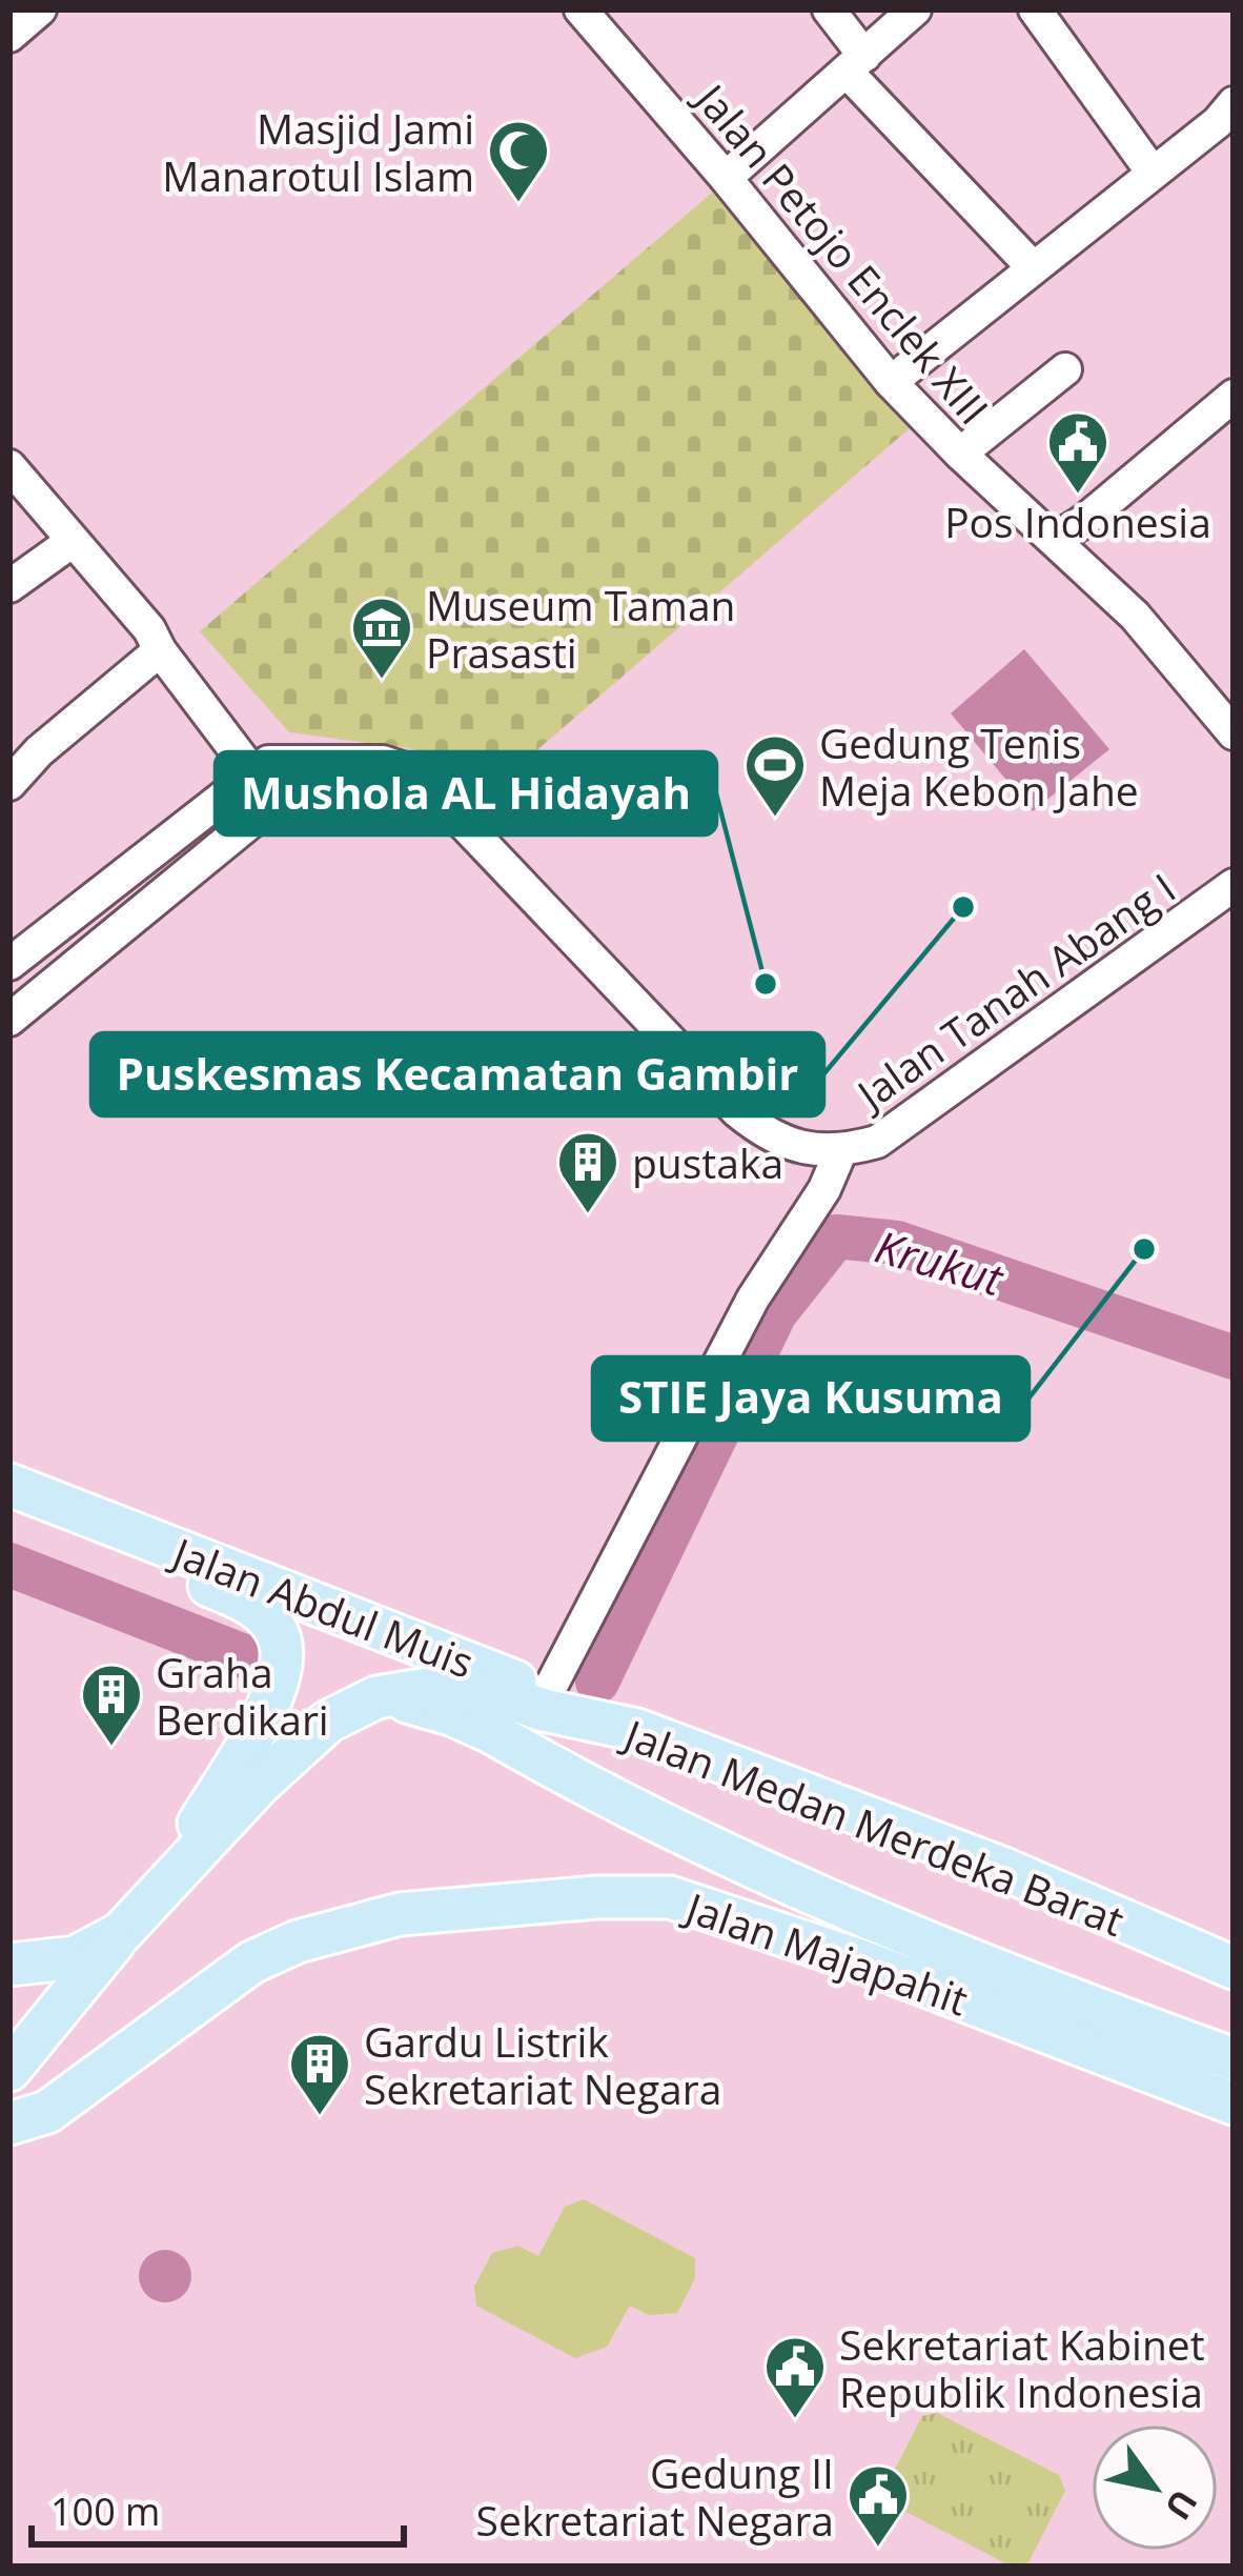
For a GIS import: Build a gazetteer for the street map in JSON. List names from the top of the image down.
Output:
{
  "streets": {
    "main road": ["Jalan Abdul Muis", "Jalan Medan Merdeka Barat", "Jalan Majapahit"],
    "street": ["Jalan Petojo Enclek XIII", "Jalan Tanah Abang I"]
  },
  "crossings": [
    ["Jalan Tanah Abang I", "Jalan Abdul Muis"],
    ["Jalan Abdul Muis", "Jalan Medan Merdeka Barat"]
  ],
  "water": ["Krukut"],
  "places": {
    "mosque": ["Masjid Jami Manarotul Islam"],
    "public building": ["Pos Indonesia", "Sekretariat Kabinet Republik Indonesia", "Gedung II Sekretariat Negara"],
    "museum": ["Museum Taman Prasasti"],
    "sports": ["Gedung Tenis Meja Kebon Jahe"],
    "other": ["Puskesmas Kecamatan Gambir", "Mushola AL Hidayah", "STIE Jaya Kusuma"],
    "building": ["pustaka", "Graha Berdikari", "Gardu Listrik Sekretariat Negara"]
  },
  "scale_bar": "100 m",
  "north": "bottom right"
}
